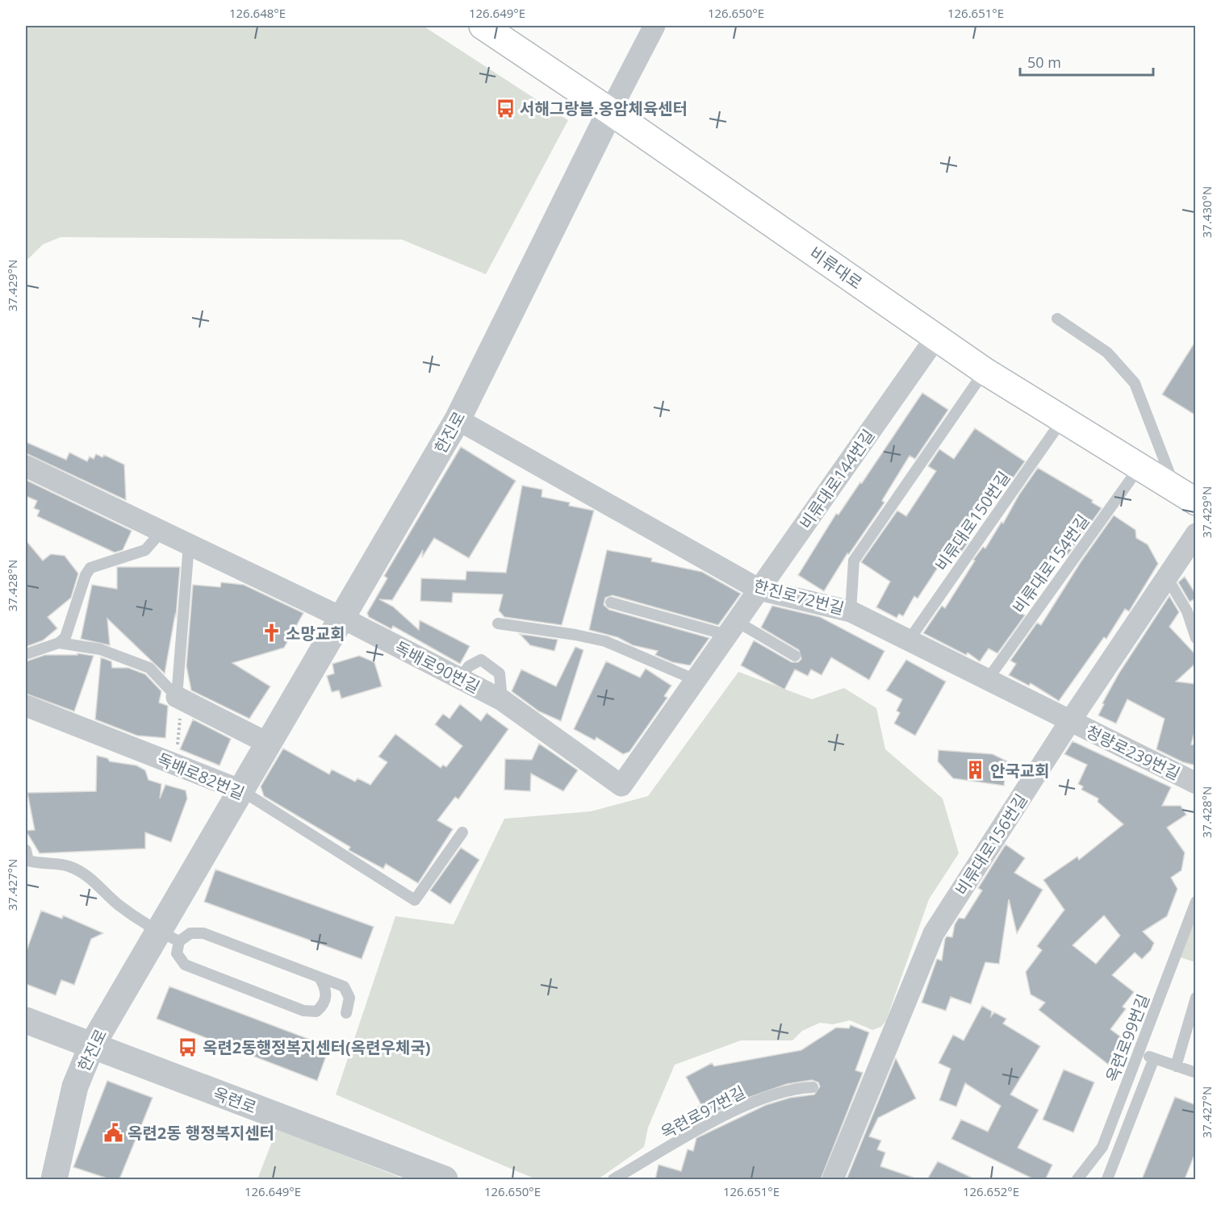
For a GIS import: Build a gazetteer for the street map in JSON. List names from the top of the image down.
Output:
{
  "streets": {
    "main road": ["비류대로"],
    "street": [
      "한진로",
      "비류대로144번길",
      "한진로72번길",
      "독배로90번길",
      "청량로239번길",
      "독배로82번길",
      "비류대로156번길",
      "옥련로"
    ],
    "lane": [
      "비류대로150번길",
      "비류대로154번길",
      "옥련로99번길",
      "옥련로97번길"
    ]
  },
  "crossings": [
    ["비류대로", "한진로"],
    ["비류대로", "비류대로144번길"],
    ["비류대로", "비류대로150번길"],
    ["비류대로", "비류대로154번길"],
    ["한진로", "한진로72번길"],
    ["한진로", "독배로90번길"],
    ["한진로", "독배로82번길"],
    ["한진로", "옥련로"],
    ["비류대로144번길", "한진로72번길"],
    ["비류대로144번길", "독배로90번길"],
    ["비류대로150번길", "한진로72번길"],
    ["비류대로154번길", "한진로72번길"],
    ["한진로72번길", "청량로239번길"],
    ["한진로72번길", "비류대로156번길"],
    ["청량로239번길", "비류대로156번길"]
  ],
  "places": {
    "bus stop": ["서해그랑블.옹암체육센터", "옥련2동행정복지센터(옥련우체국)"],
    "church": ["소망교회"],
    "building": ["안국교회"],
    "public building": ["옥련2동 행정복지센터"]
  },
  "scale_bar": "50 m",
  "coordinates": [
    "126.648°E",
    "126.649°E",
    "126.650°E",
    "126.651°E",
    "37.430°N",
    "37.429°N",
    "37.428°N",
    "37.427°N",
    "126.652°E"
  ]
}
